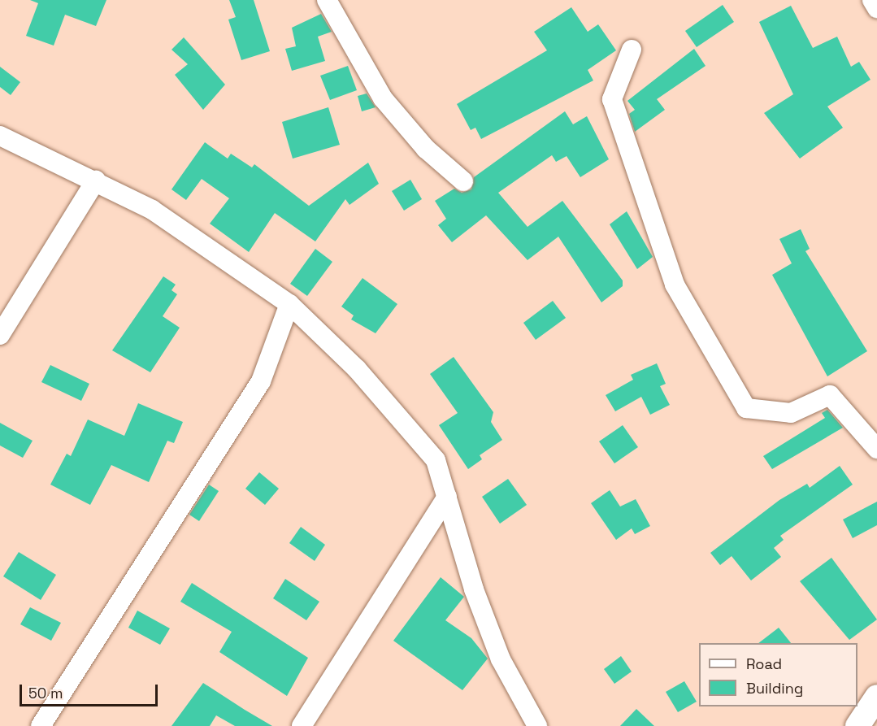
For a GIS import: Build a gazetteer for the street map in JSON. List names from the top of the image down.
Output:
{
  "legend": ["Road", "Building"],
  "scale_bar": "50 m"
}
